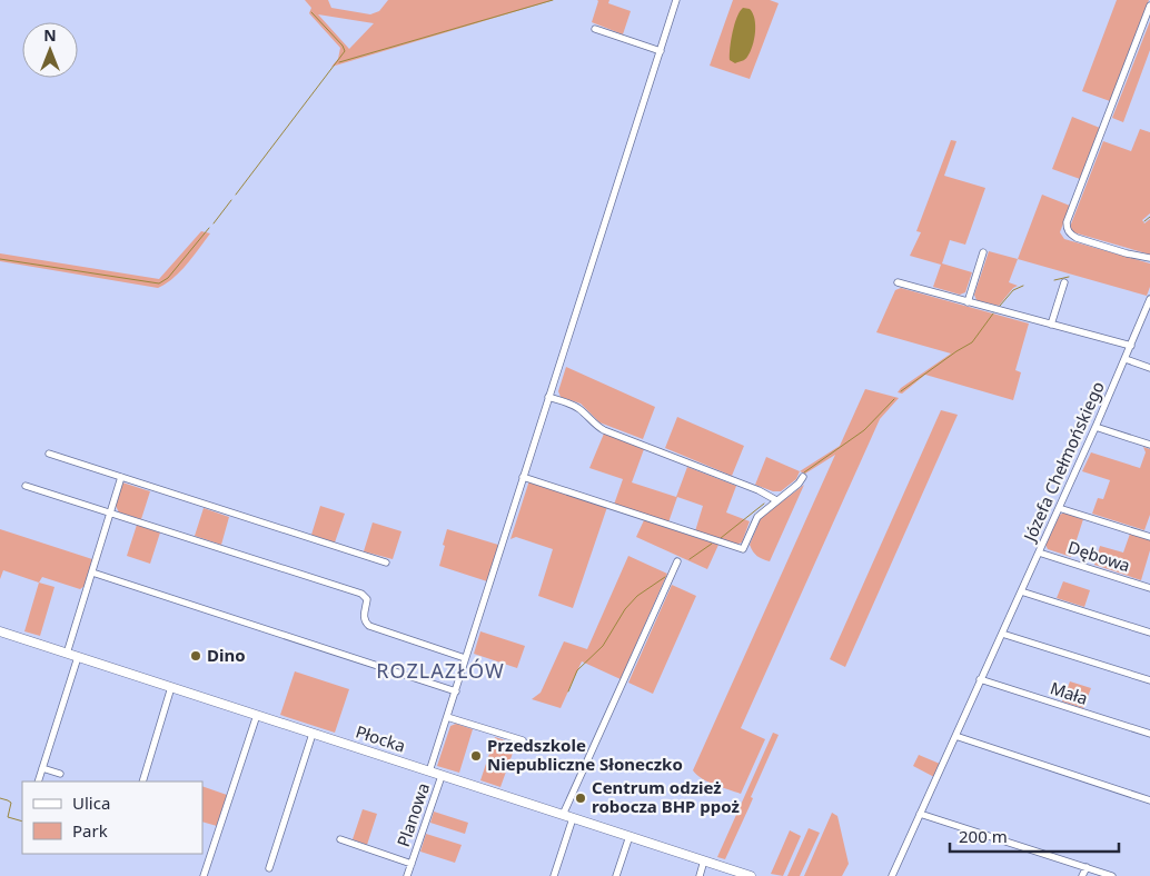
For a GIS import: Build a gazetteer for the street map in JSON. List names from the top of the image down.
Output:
{
  "streets": {
    "street": [
      "Józefa Chełmońskiego",
      "Dębowa",
      "Mała",
      "Płocka",
      "Planowa"
    ]
  },
  "crossings": [
    ["Józefa Chełmońskiego", "Dębowa"],
    ["Józefa Chełmońskiego", "Mała"],
    ["Płocka", "Planowa"]
  ],
  "districts": ["ROZLAZŁÓW"],
  "places": ["Dino", "Przedszkole Niepubliczne Słoneczko", "Centrum odzież robocza BHP ppoż"],
  "legend": ["Ulica", "Park"],
  "scale_bar": "200 m",
  "north": "top"
}
